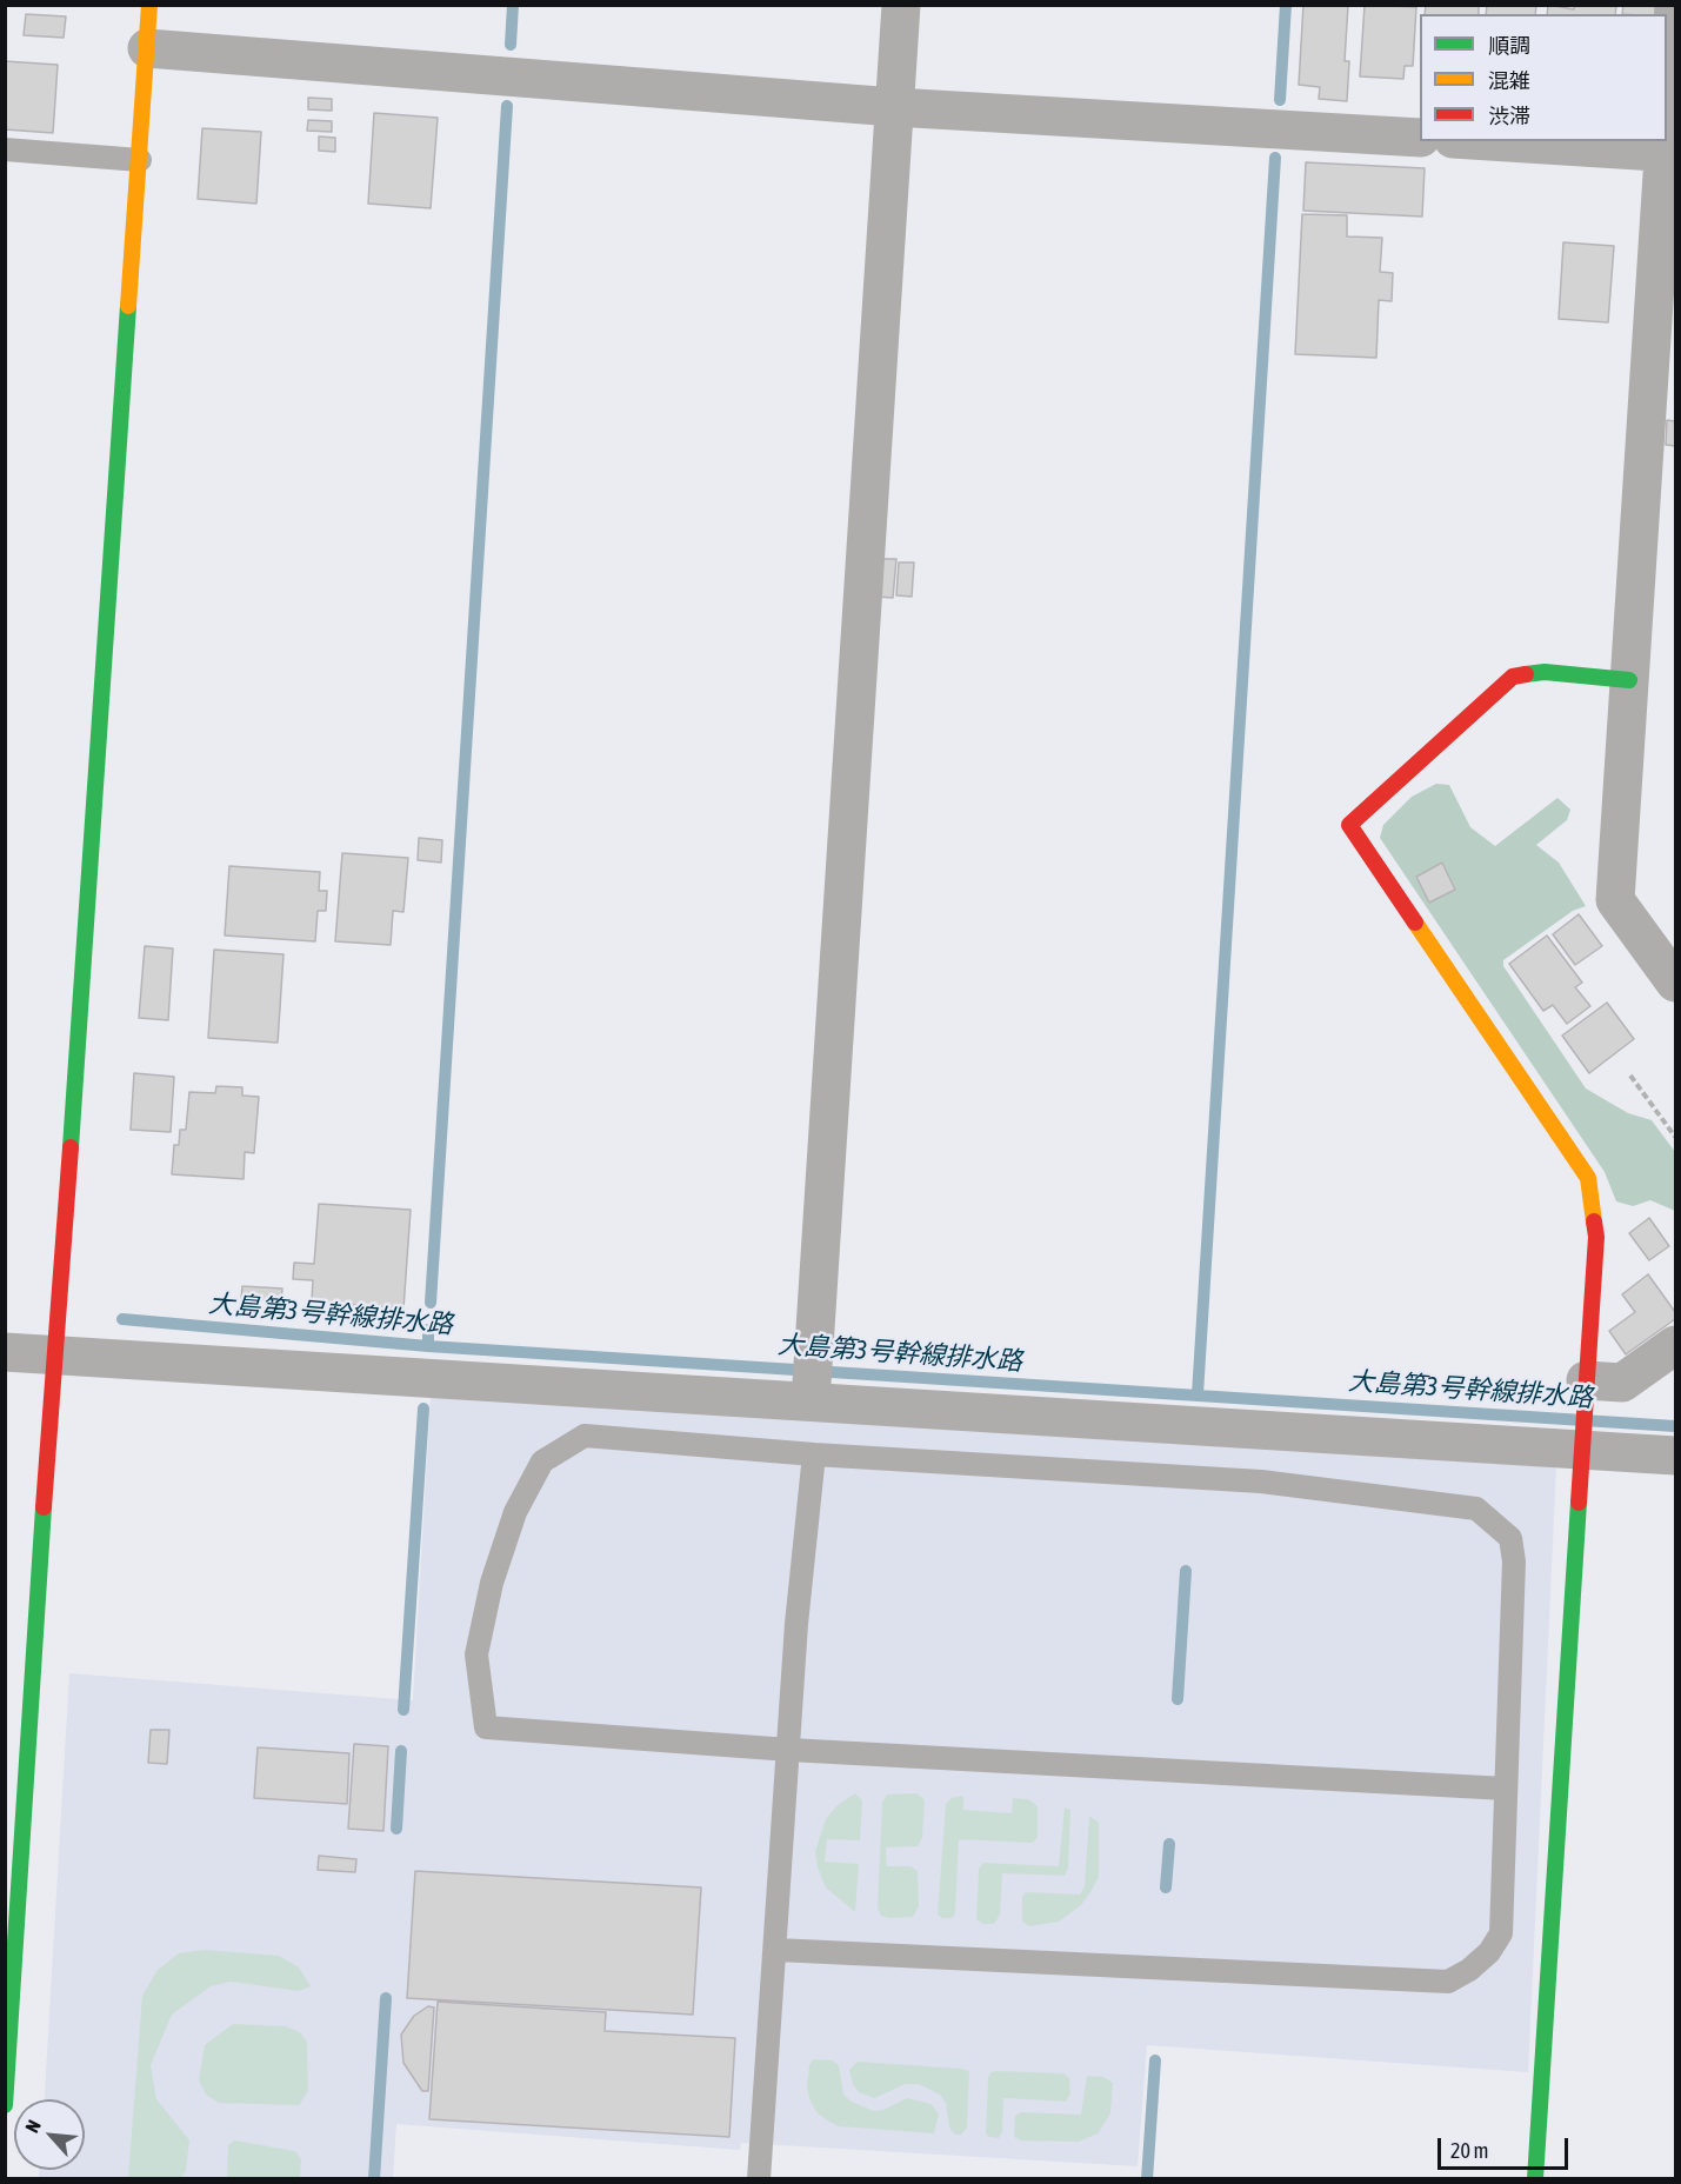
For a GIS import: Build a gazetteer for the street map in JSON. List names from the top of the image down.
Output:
{
  "water": ["大島第3号幹線排水路"],
  "legend": ["順調", "混雑", "渋滞"],
  "scale_bar": "20 m",
  "north": "top left"
}
